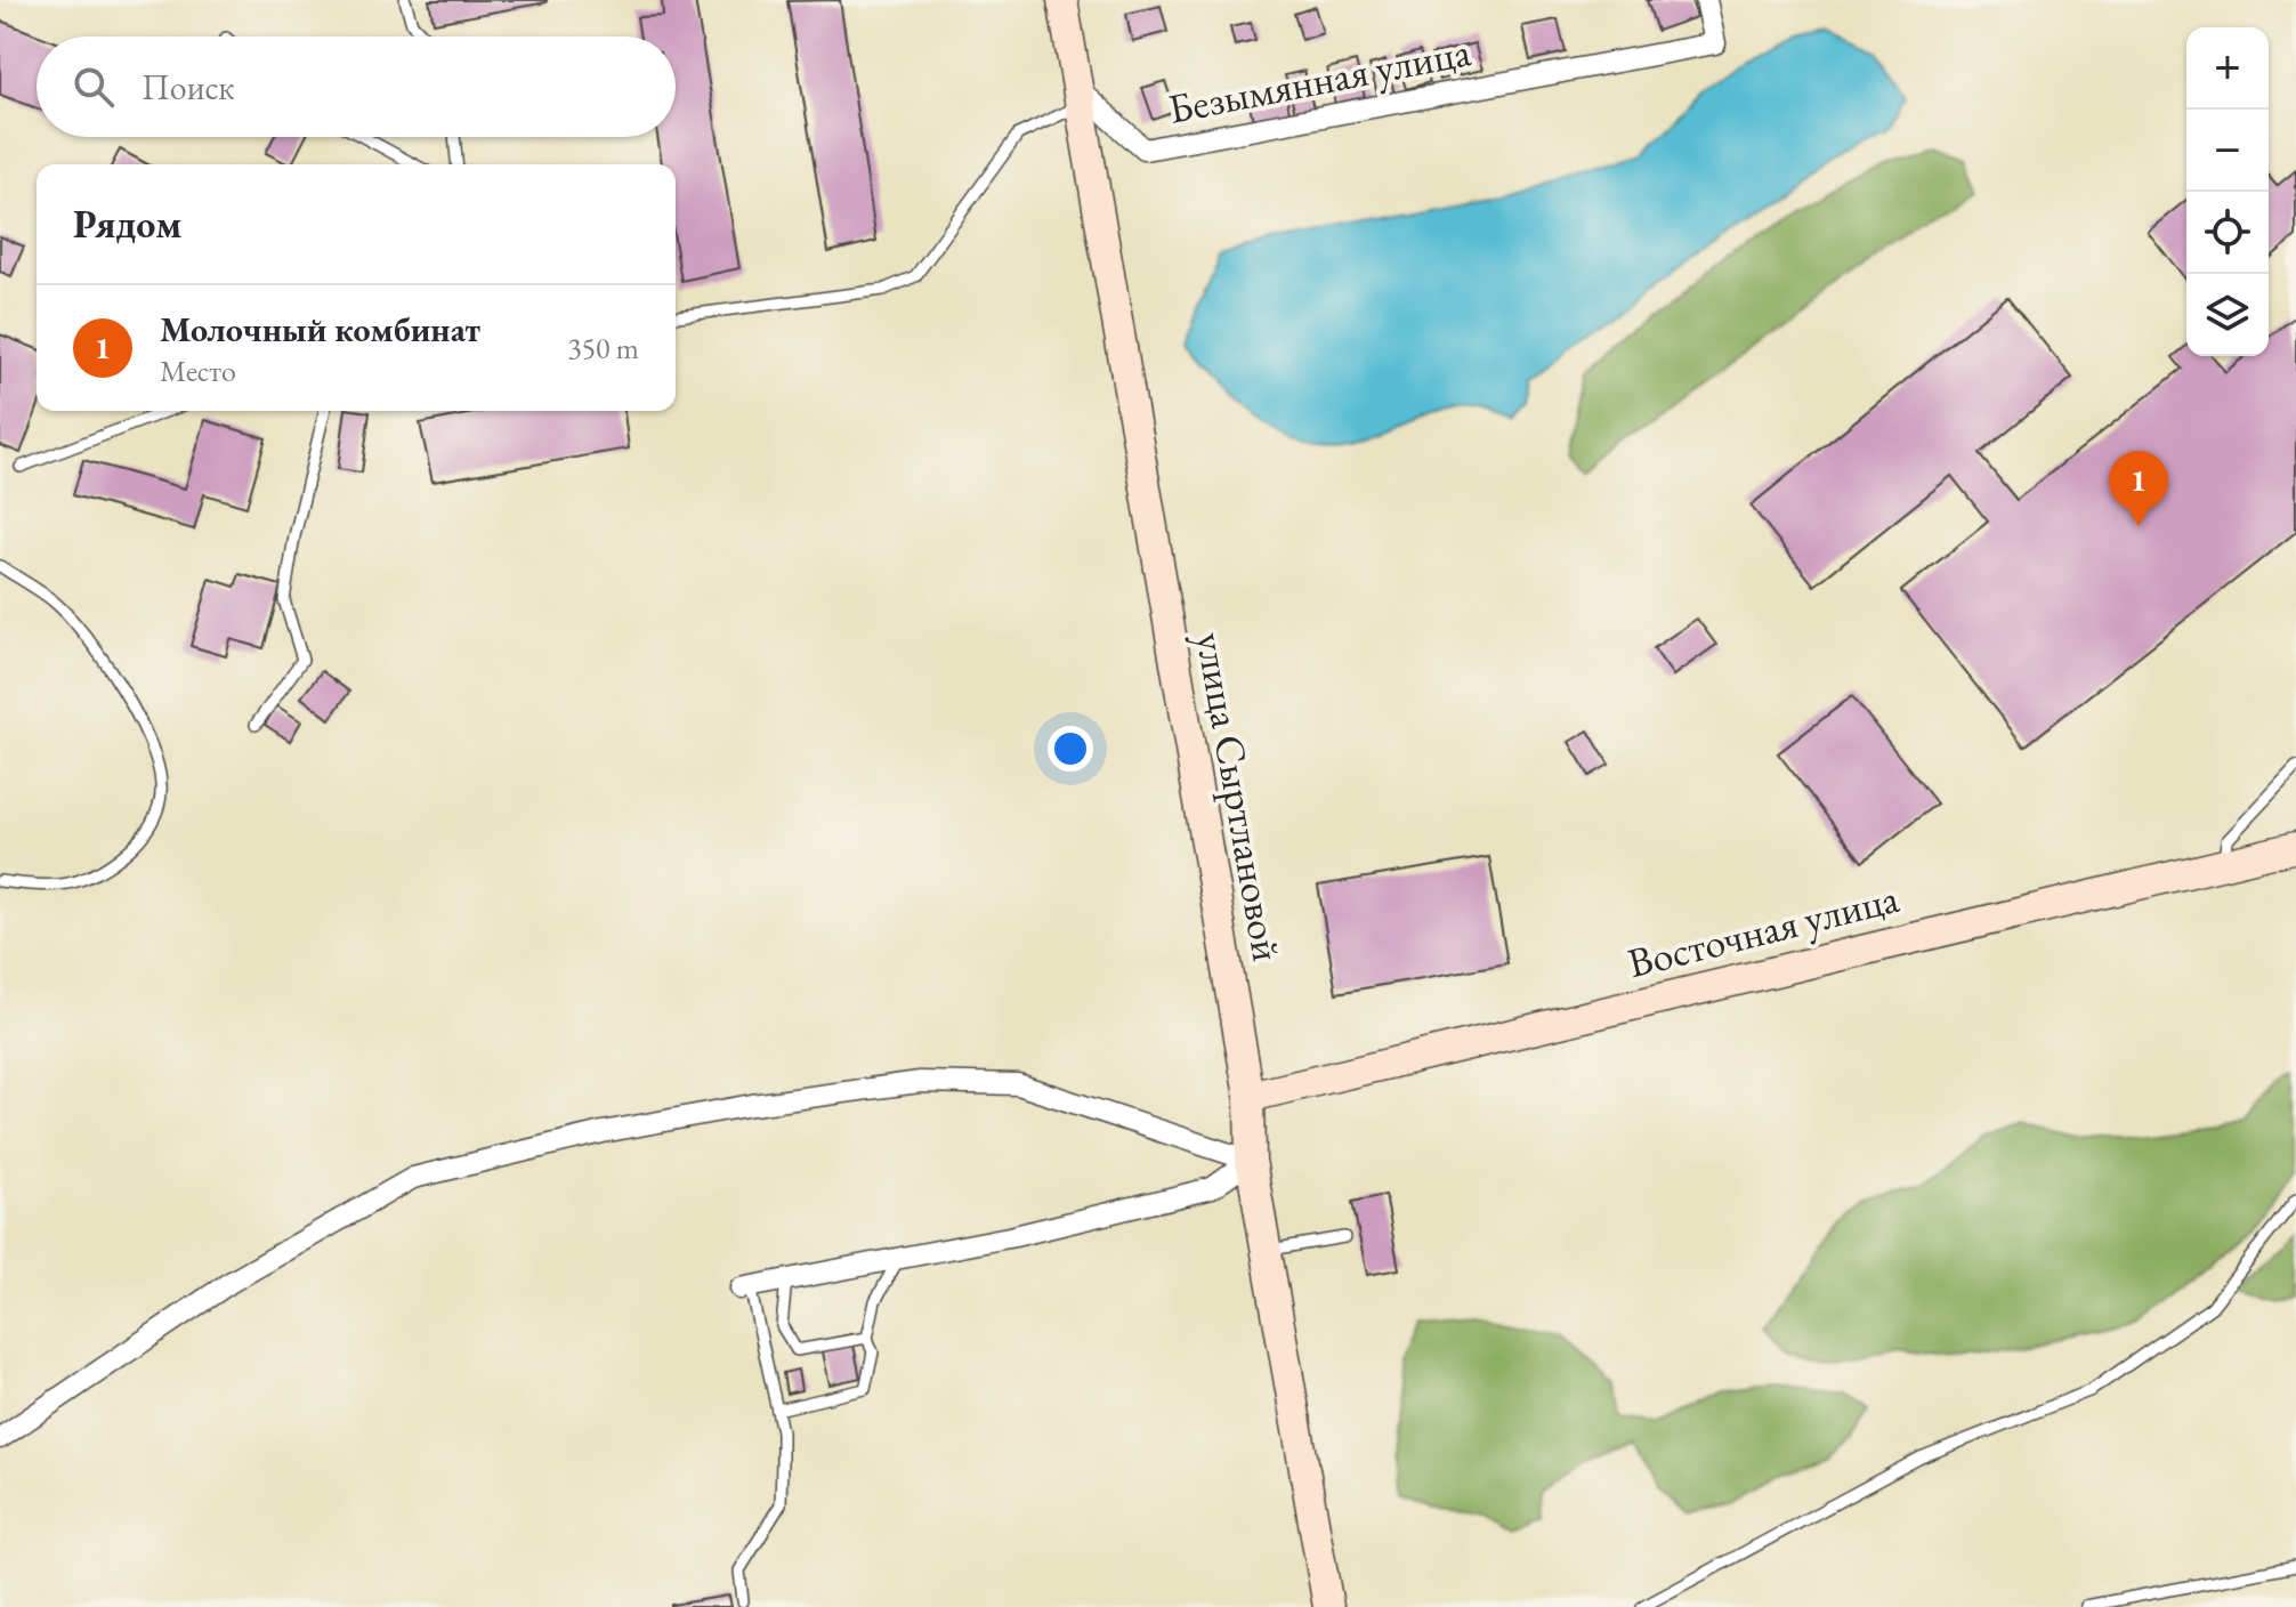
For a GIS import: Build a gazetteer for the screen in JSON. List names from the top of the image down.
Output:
{
  "streets": {
    "street": ["Безымянная улица", "улица Сыртлановой", "Восточная улица"]
  },
  "crossings": [
    ["Безымянная улица", "улица Сыртлановой"],
    ["улица Сыртлановой", "Восточная улица"]
  ],
  "page": {
    "map_buttons": ["+", "−"],
    "search": "Поиск",
    "heading": "Рядом",
    "list": [
      {
        "mark": "1",
        "name": "Молочный комбинат",
        "note": "Место",
        "value": "350 m"
      }
    ],
    "pins": "1"
  }
}
